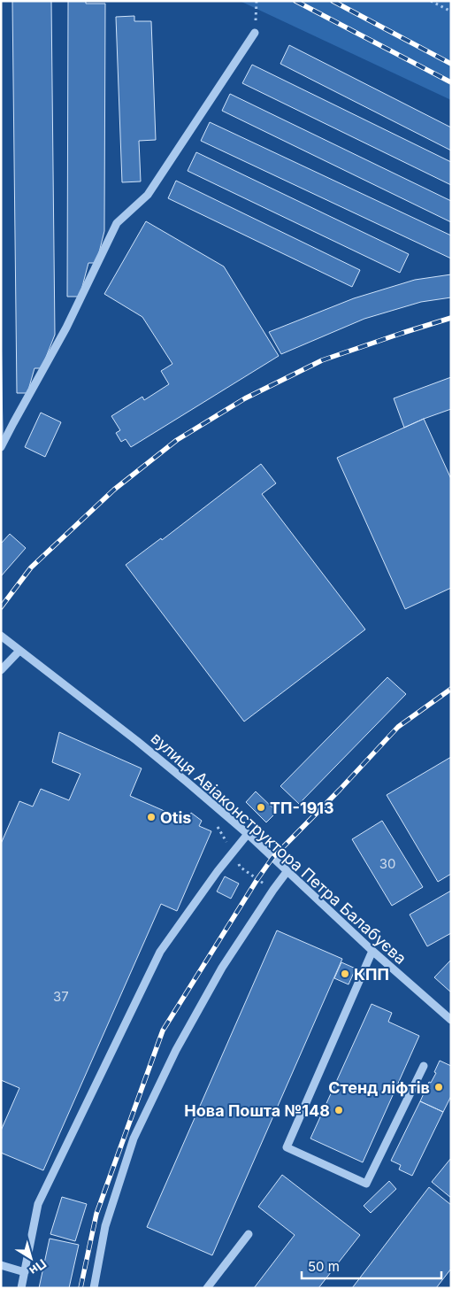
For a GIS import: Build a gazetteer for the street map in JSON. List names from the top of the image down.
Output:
{
  "streets": {
    "street": ["вулиця Авіаконструктора Петра Балабуєва"]
  },
  "places": [
    "ТП-1913",
    "Otis",
    "КПП",
    "Стенд ліфтів",
    "Нова Пошта №148"
  ],
  "house_numbers": ["30", "37"],
  "scale_bar": "50 m",
  "north": "bottom right"
}
